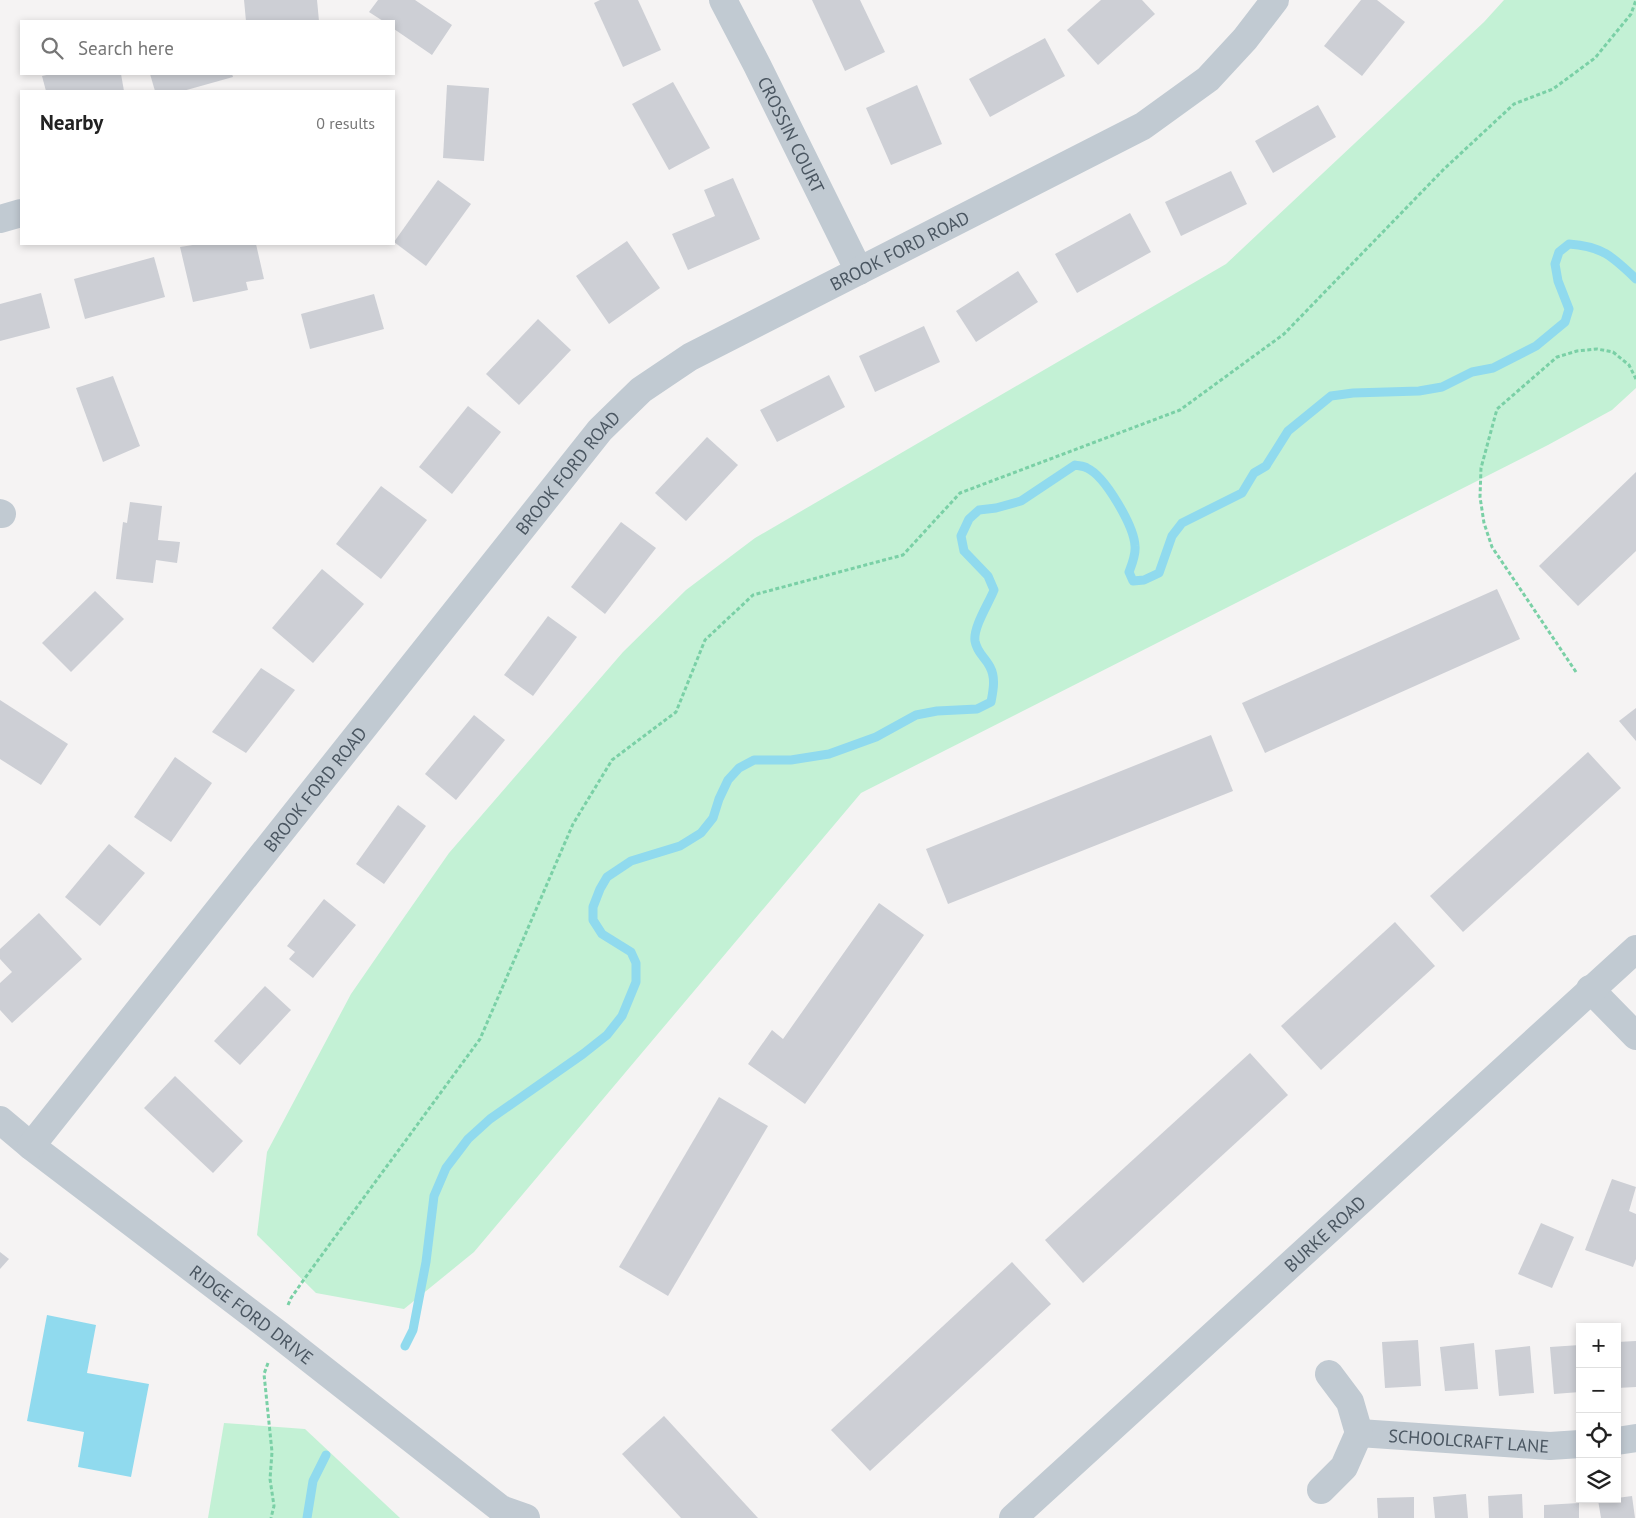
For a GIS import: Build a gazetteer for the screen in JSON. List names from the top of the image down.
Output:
{
  "streets": {
    "street": [
      "CROSSIN COURT",
      "BROOK FORD ROAD",
      "BURKE ROAD",
      "RIDGE FORD DRIVE",
      "SCHOOLCRAFT LANE"
    ]
  },
  "crossings": [
    ["CROSSIN COURT", "BROOK FORD ROAD"],
    ["BROOK FORD ROAD", "RIDGE FORD DRIVE"]
  ],
  "page": {
    "search": "Search here",
    "heading": ["Nearby", "0 results"],
    "map_buttons": ["+", "−"]
  }
}
